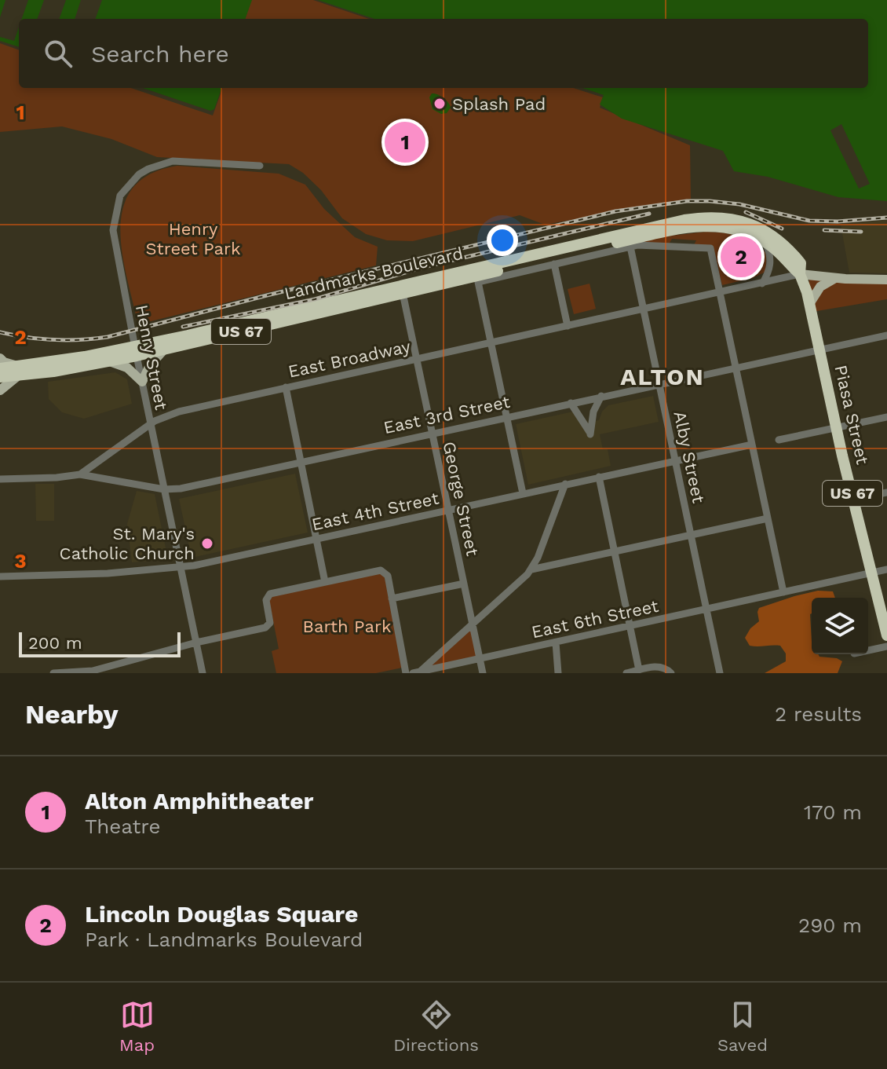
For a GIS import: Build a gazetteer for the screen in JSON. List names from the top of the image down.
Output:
{
  "streets": {
    "highway": ["Landmarks Boulevard", "US 67", "Piasa Street"],
    "street": [
      "Henry Street",
      "East Broadway",
      "East 3rd Street",
      "Alby Street",
      "George Street",
      "East 4th Street",
      "East 6th Street"
    ]
  },
  "crossings": [
    ["Landmarks Boulevard", "Henry Street"],
    ["Landmarks Boulevard", "East Broadway"],
    ["Landmarks Boulevard", "Piasa Street"],
    ["Landmarks Boulevard", "George Street"],
    ["Henry Street", "East Broadway"],
    ["Henry Street", "East 3rd Street"],
    ["Henry Street", "East 4th Street"],
    ["East Broadway", "East 3rd Street"],
    ["East Broadway", "Piasa Street"],
    ["East Broadway", "Alby Street"],
    ["East Broadway", "George Street"],
    ["East 3rd Street", "Piasa Street"],
    ["East 3rd Street", "Alby Street"],
    ["East 3rd Street", "George Street"],
    ["Piasa Street", "East 6th Street"],
    ["Alby Street", "East 4th Street"],
    ["Alby Street", "East 6th Street"],
    ["George Street", "East 4th Street"],
    ["George Street", "East 6th Street"]
  ],
  "districts": ["ALTON"],
  "parks": ["Henry Street Park", "Barth Park"],
  "places": ["Splash Pad", "St. Mary's Catholic Church"],
  "scale_bar": "200 m",
  "page": {
    "search": "Search here",
    "pins": ["1", "2"],
    "scale": "200 m",
    "heading": ["Nearby", "2 results"],
    "list": [
      {
        "mark": "1",
        "name": "Alton Amphitheater",
        "note": "Theatre",
        "value": "170 m"
      },
      {
        "mark": "2",
        "name": "Lincoln Douglas Square",
        "note": "Park · Landmarks Boulevard",
        "value": "290 m"
      }
    ],
    "nav": ["Map", "Directions", "Saved"]
  },
  "grid": {
    "rows": ["1", "2", "3"]
  }
}
